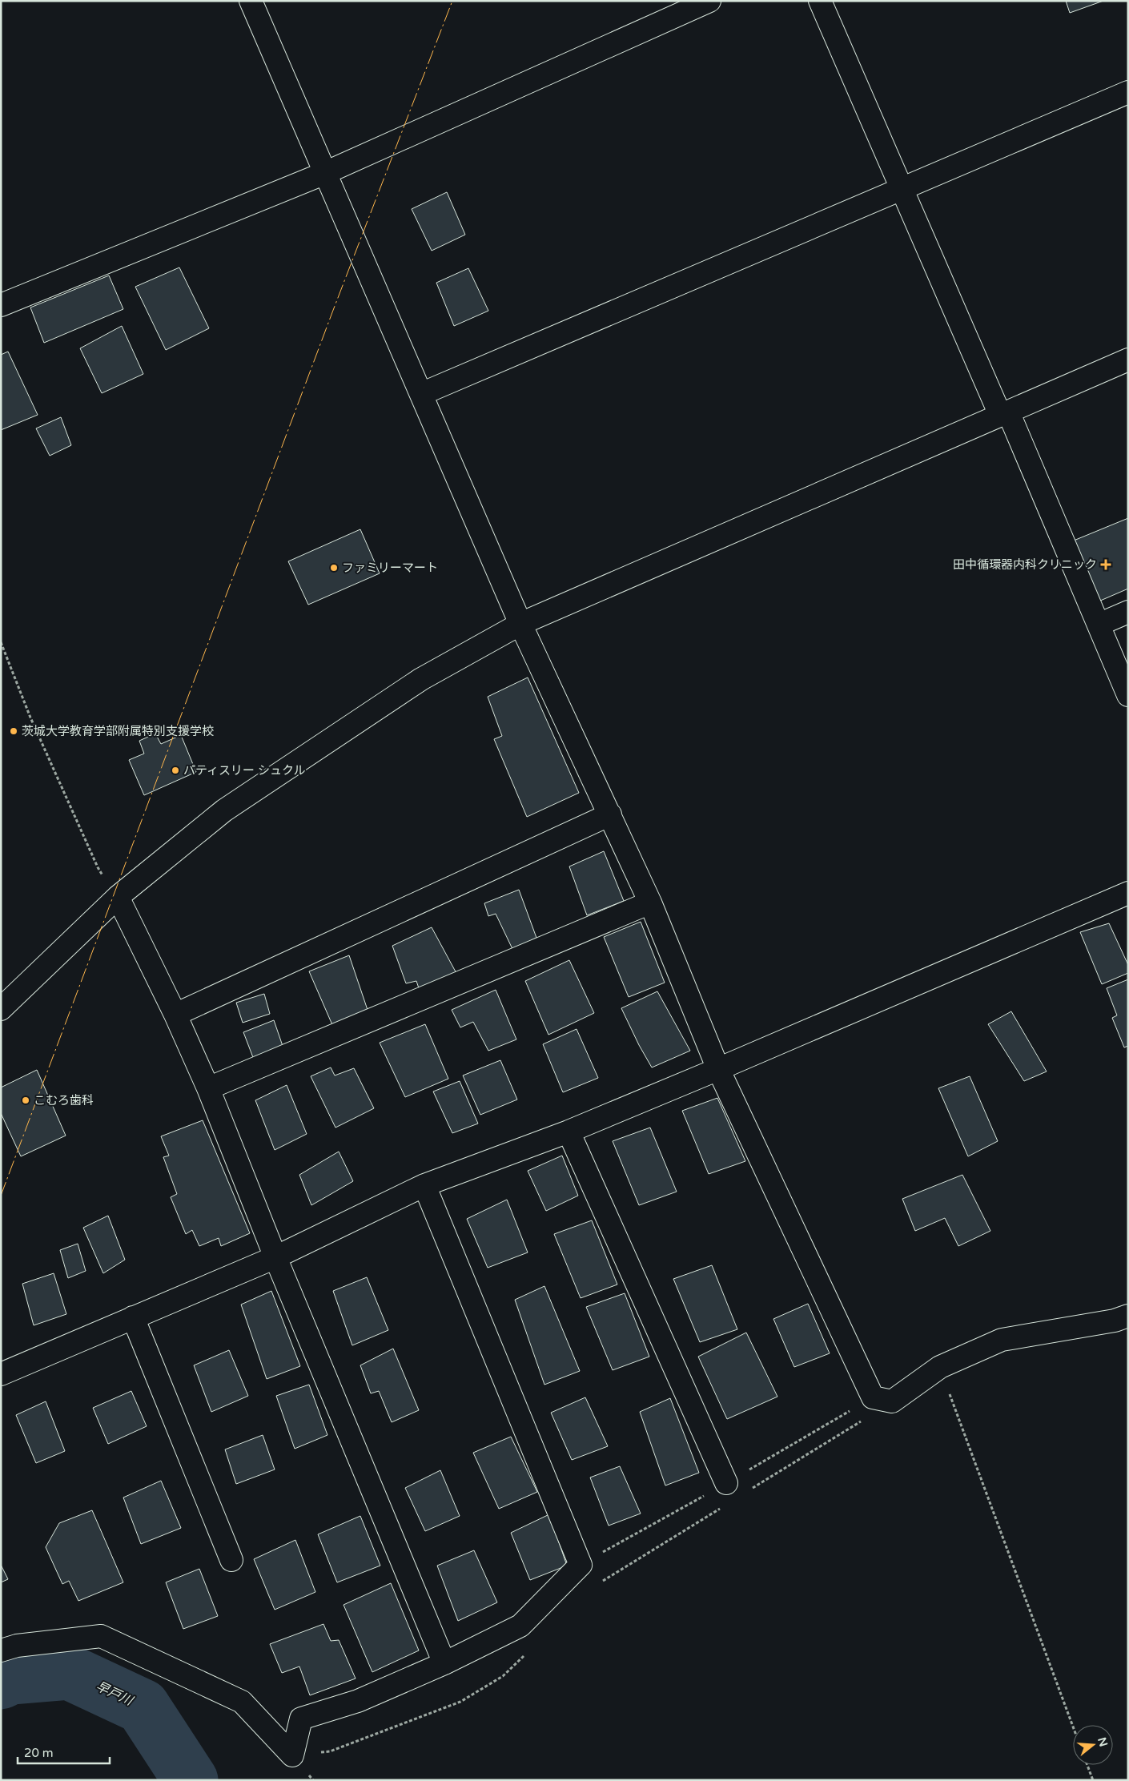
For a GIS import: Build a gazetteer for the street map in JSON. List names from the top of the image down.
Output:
{
  "water": ["早戸川"],
  "places": {
    "health": ["田中循環器内科クリニック"],
    "other": [
      "ファミリーマート",
      "茨城大学教育学部附属特別支援学校",
      "パティスリー シュクル",
      "こむろ歯科"
    ]
  },
  "scale_bar": "20 m",
  "north": "right"
}
